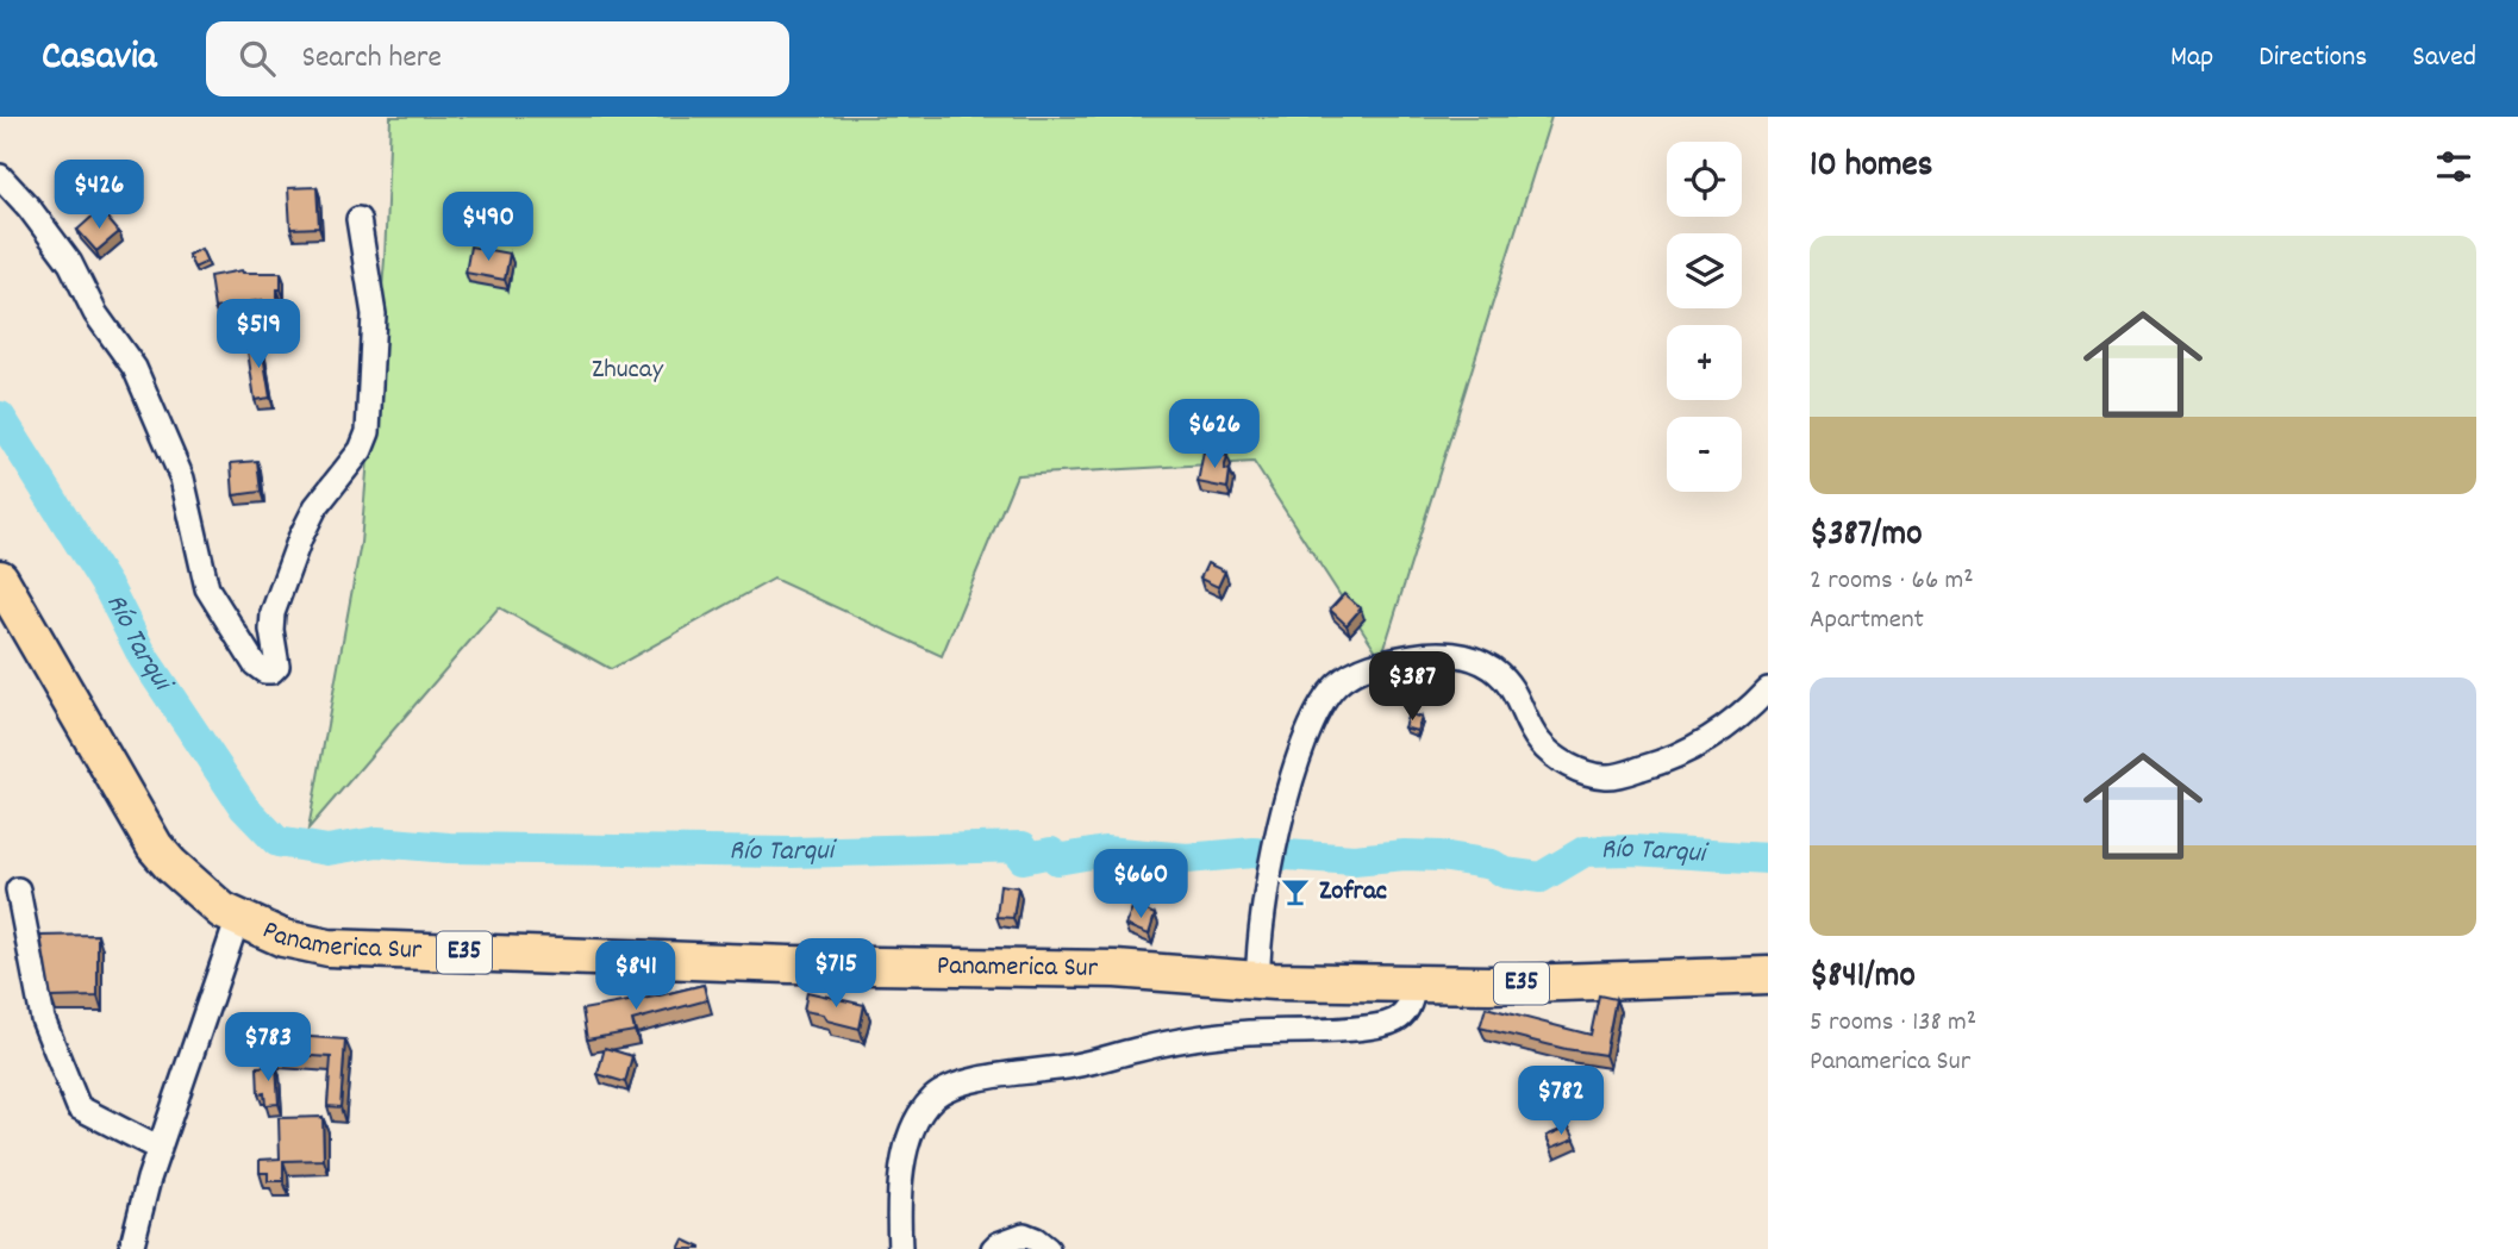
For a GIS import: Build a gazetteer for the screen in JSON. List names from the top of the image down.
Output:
{
  "streets": {
    "highway": ["Panamerica Sur", "E35"]
  },
  "water": ["Río Tarqui"],
  "parks": ["Zhucay"],
  "places": {
    "bar": ["Zofrac"]
  },
  "page": {
    "header": "Casavia",
    "search": "Search here",
    "nav": ["Map", "Directions", "Saved"],
    "heading": "10 homes",
    "map_buttons": ["+", "−"],
    "price": [
      "$426",
      "$490",
      "$519",
      "$626",
      "$387",
      "$660",
      "$715",
      "$841",
      "$783",
      "$782"
    ],
    "list": [
      {
        "name": "$387/mo",
        "note": "2 rooms · 66 m² · Apartment"
      },
      {
        "name": "$841/mo",
        "note": "5 rooms · 138 m² · Panamerica Sur"
      }
    ]
  }
}
